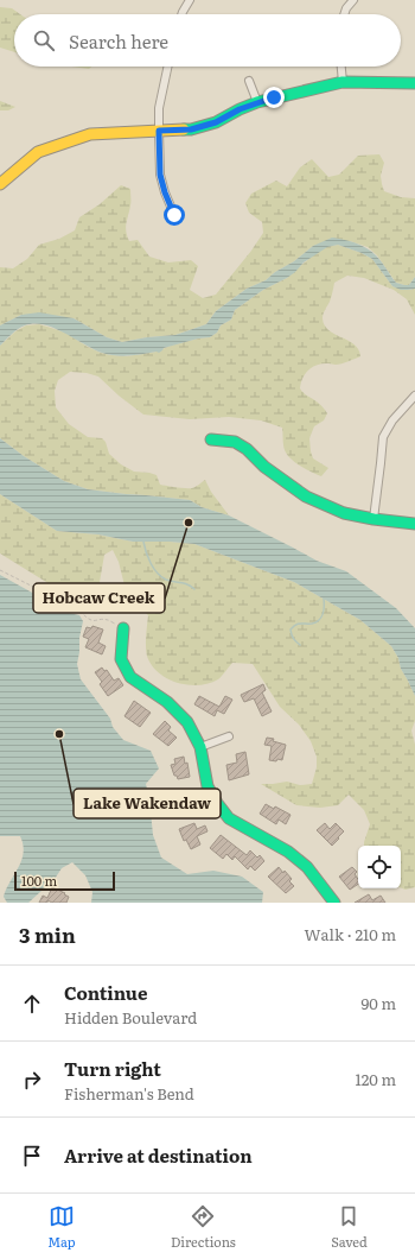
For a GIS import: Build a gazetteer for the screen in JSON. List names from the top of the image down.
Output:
{
  "places": ["Hobcaw Creek", "Lake Wakendaw"],
  "scale_bar": "100 m",
  "page": {
    "search": "Search here",
    "scale": "100 m",
    "heading": ["3 min", "Walk · 210 m"],
    "list": [
      ["Continue", "Hidden Boulevard", "90 m"],
      ["Turn right", "Fisherman's Bend", "120 m"],
      "Arrive at destination"
    ],
    "nav": ["Map", "Directions", "Saved"]
  }
}
